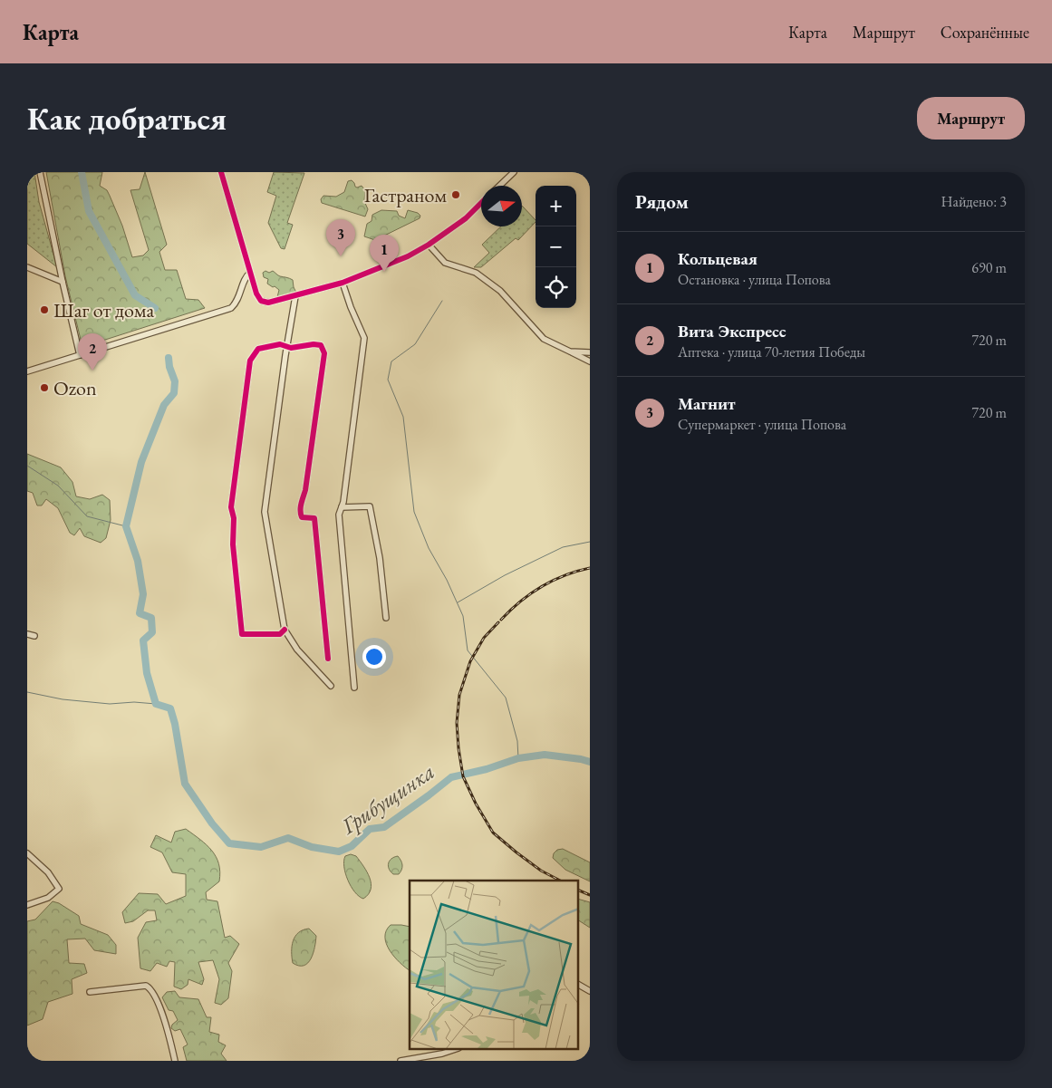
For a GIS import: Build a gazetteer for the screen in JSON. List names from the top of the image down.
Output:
{
  "water": ["Грибущинка"],
  "places": ["Гастраном", "Шаг от дома", "Ozon"],
  "north": "right",
  "page": {
    "header": "Карта",
    "nav": ["Карта", "Маршрут", "Сохранённые"],
    "buttons": "Маршрут",
    "title": "Как добраться",
    "heading": ["Рядом", "Найдено: 3"],
    "map_buttons": ["+", "−"],
    "pins": ["3", "1", "2"],
    "list": [
      {
        "mark": "1",
        "name": "Кольцевая",
        "note": "Остановка · улица Попова",
        "value": "690 m"
      },
      {
        "mark": "2",
        "name": "Вита Экспресс",
        "note": "Аптека · улица 70-летия Победы",
        "value": "720 m"
      },
      {
        "mark": "3",
        "name": "Магнит",
        "note": "Супермаркет · улица Попова",
        "value": "720 m"
      }
    ]
  }
}
